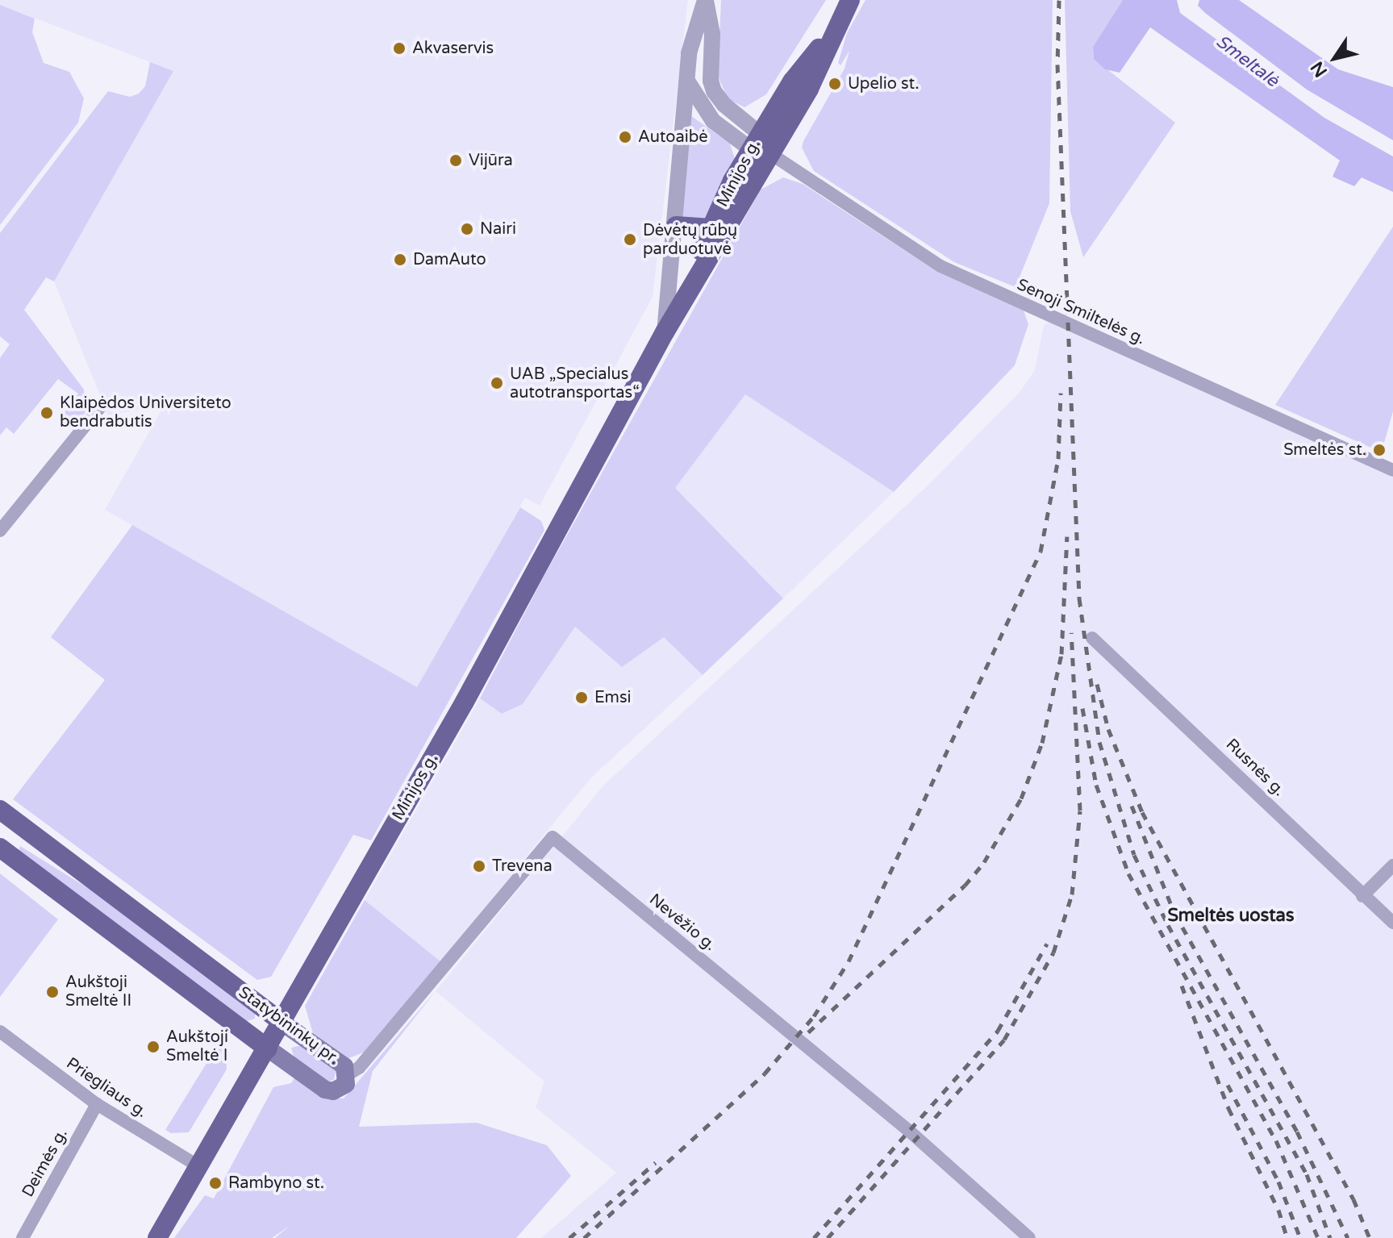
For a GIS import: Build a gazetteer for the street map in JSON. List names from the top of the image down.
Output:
{
  "streets": {
    "main road": ["Minijos g.", "Statybininkų pr."],
    "street": [
      "Senoji Smiltelės g.",
      "Rusnės g.",
      "Nevėžio g.",
      "Priegliaus g.",
      "Deimės g."
    ]
  },
  "crossings": [
    ["Minijos g.", "Senoji Smiltelės g."],
    ["Minijos g.", "Statybininkų pr."],
    ["Minijos g.", "Priegliaus g."],
    ["Nevėžio g.", "Statybininkų pr."],
    ["Priegliaus g.", "Deimės g."]
  ],
  "districts": ["Smeltės uostas"],
  "water": ["Smeltalė"],
  "places": [
    "Akvaservis",
    "Upelio st.",
    "Autoaibė",
    "Vijūra",
    "Nairi",
    "Dėvėtų rūbų parduotuvė",
    "DamAuto",
    "UAB „Specialus autotransportas“",
    "Klaipėdos Universiteto bendrabutis",
    "Smeltės st.",
    "Emsi",
    "Trevena",
    "Aukštoji Smeltė II",
    "Aukštoji Smeltė I",
    "Rambyno st."
  ],
  "north": "bottom left"
}
